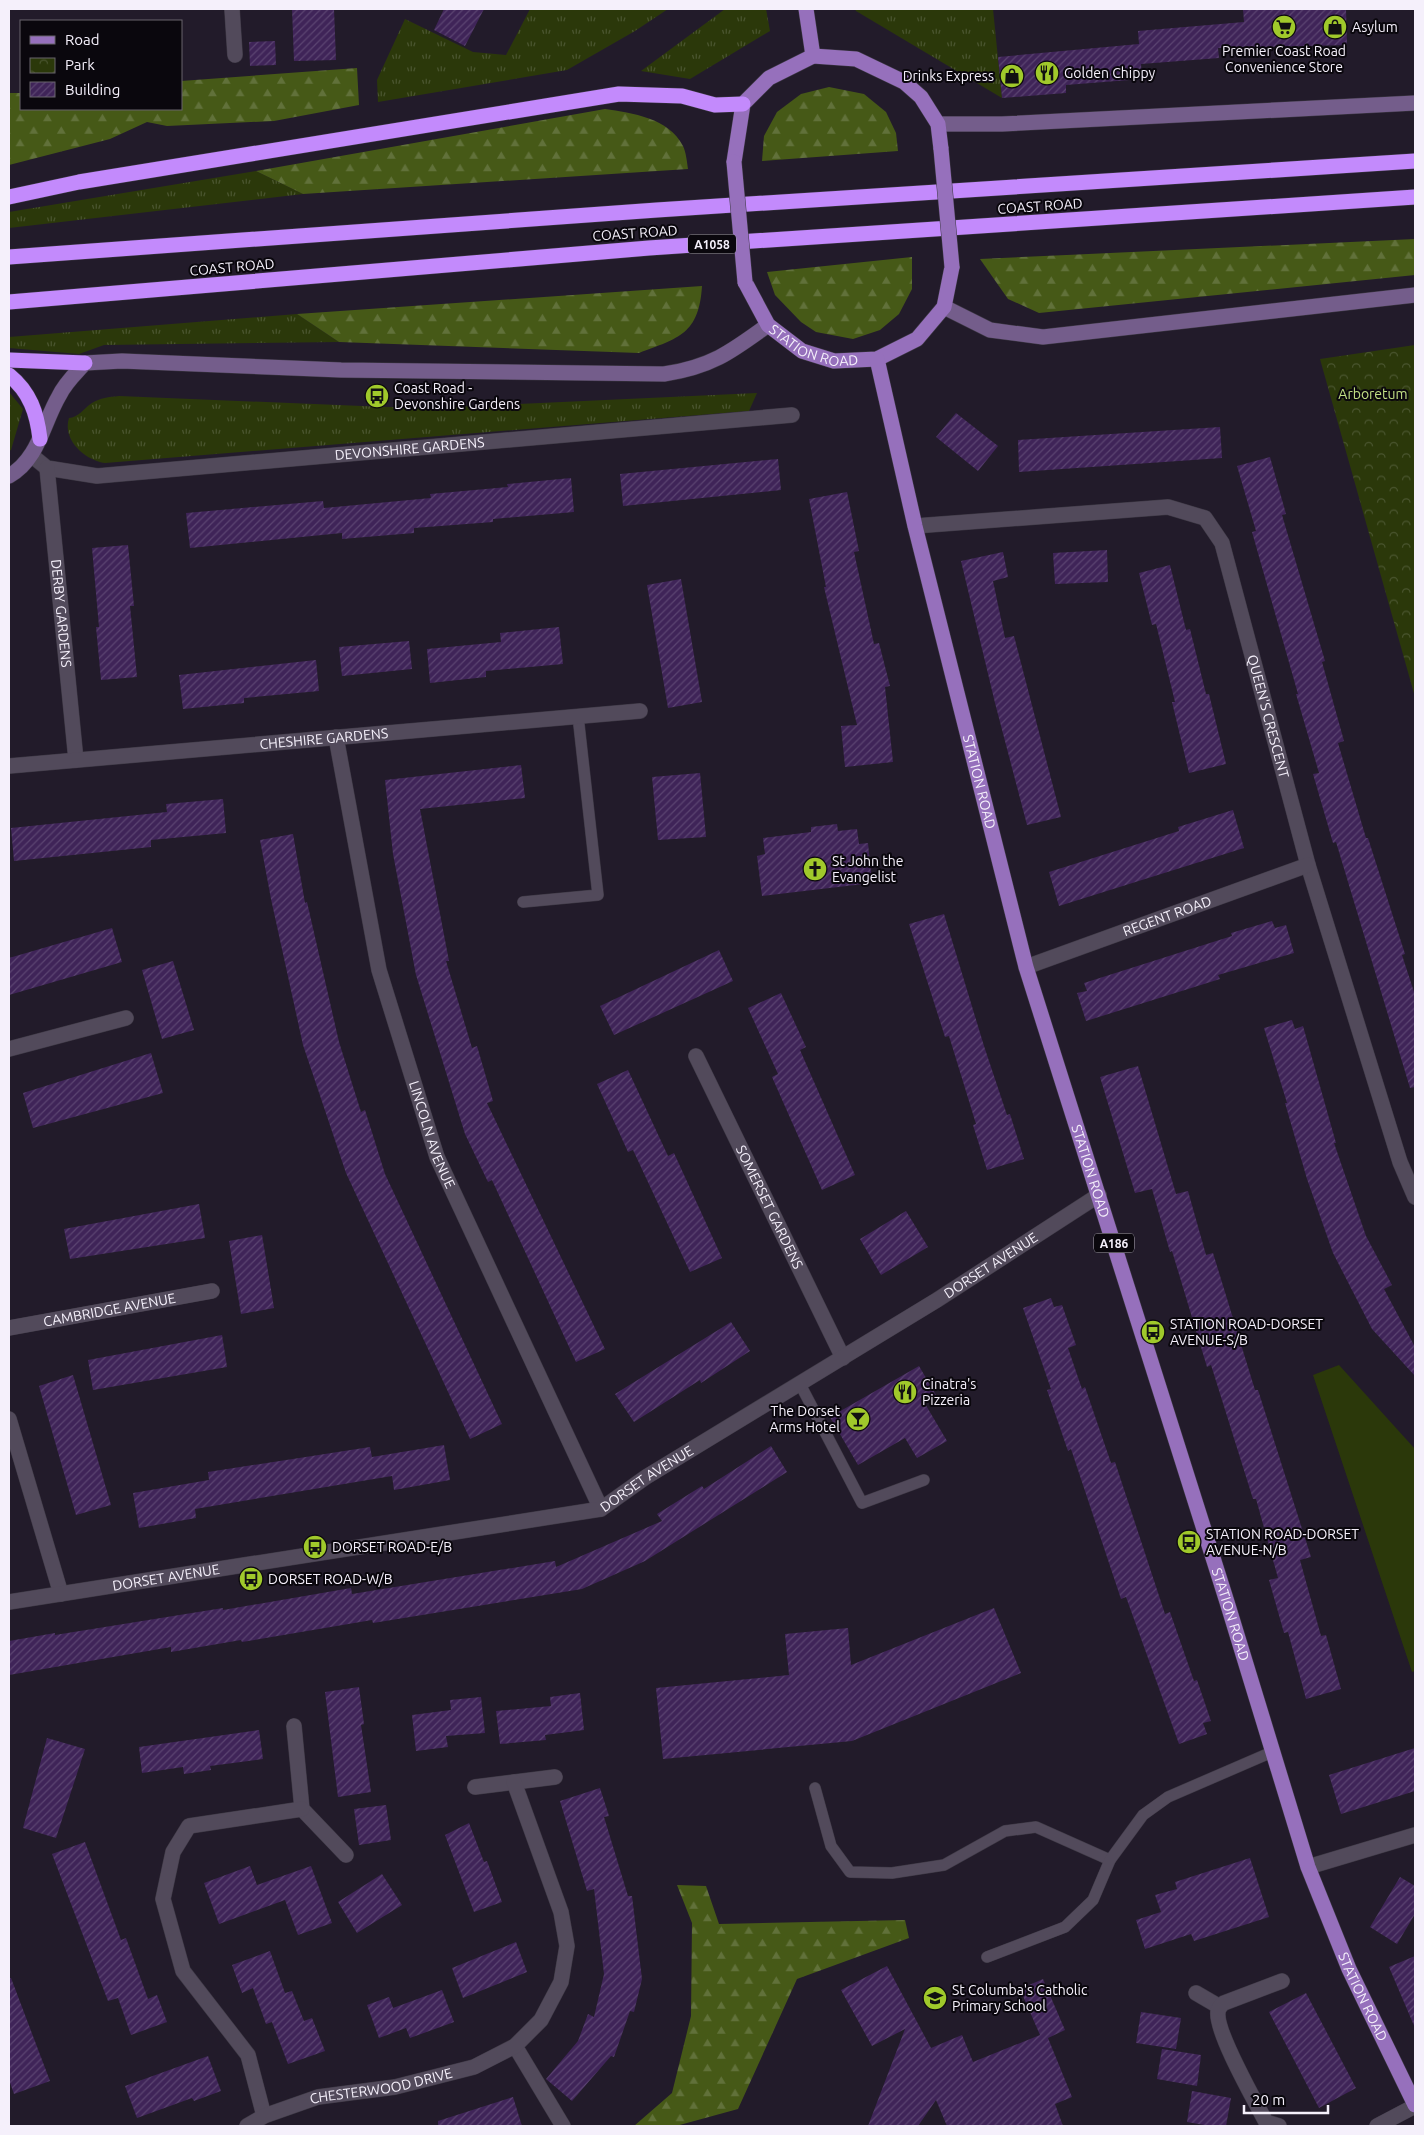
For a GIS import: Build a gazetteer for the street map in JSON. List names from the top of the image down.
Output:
{
  "streets": {
    "highway": ["COAST ROAD", "A1058"],
    "main road": ["STATION ROAD", "A186"],
    "street": [
      "DEVONSHIRE GARDENS",
      "DERBY GARDENS",
      "QUEEN'S CRESCENT",
      "CHESHIRE GARDENS",
      "REGENT ROAD",
      "LINCOLN AVENUE",
      "SOMERSET GARDENS",
      "DORSET AVENUE",
      "CAMBRIDGE AVENUE",
      "CHESTERWOOD DRIVE"
    ]
  },
  "crossings": [
    ["STATION ROAD", "QUEEN'S CRESCENT"],
    ["STATION ROAD", "REGENT ROAD"],
    ["STATION ROAD", "DORSET AVENUE"],
    ["DEVONSHIRE GARDENS", "DERBY GARDENS"],
    ["DERBY GARDENS", "CHESHIRE GARDENS"],
    ["QUEEN'S CRESCENT", "REGENT ROAD"],
    ["CHESHIRE GARDENS", "LINCOLN AVENUE"],
    ["LINCOLN AVENUE", "DORSET AVENUE"],
    ["SOMERSET GARDENS", "DORSET AVENUE"]
  ],
  "parks": ["Arboretum"],
  "places": {
    "supermarket": ["Premier Coast Road Convenience Store"],
    "shop": ["Asylum", "Drinks Express"],
    "restaurant": ["Golden Chippy", "Cinatra's Pizzeria"],
    "bus stop": [
      "Coast Road - Devonshire Gardens",
      "STATION ROAD-DORSET AVENUE-S/B",
      "STATION ROAD-DORSET AVENUE-N/B",
      "DORSET ROAD-E/B",
      "DORSET ROAD-W/B"
    ],
    "church": ["St John the Evangelist"],
    "bar": ["The Dorset Arms Hotel"],
    "school or university": ["St Columba's Catholic Primary School"]
  },
  "legend": ["Road", "Park", "Building"],
  "scale_bar": "20 m"
}
